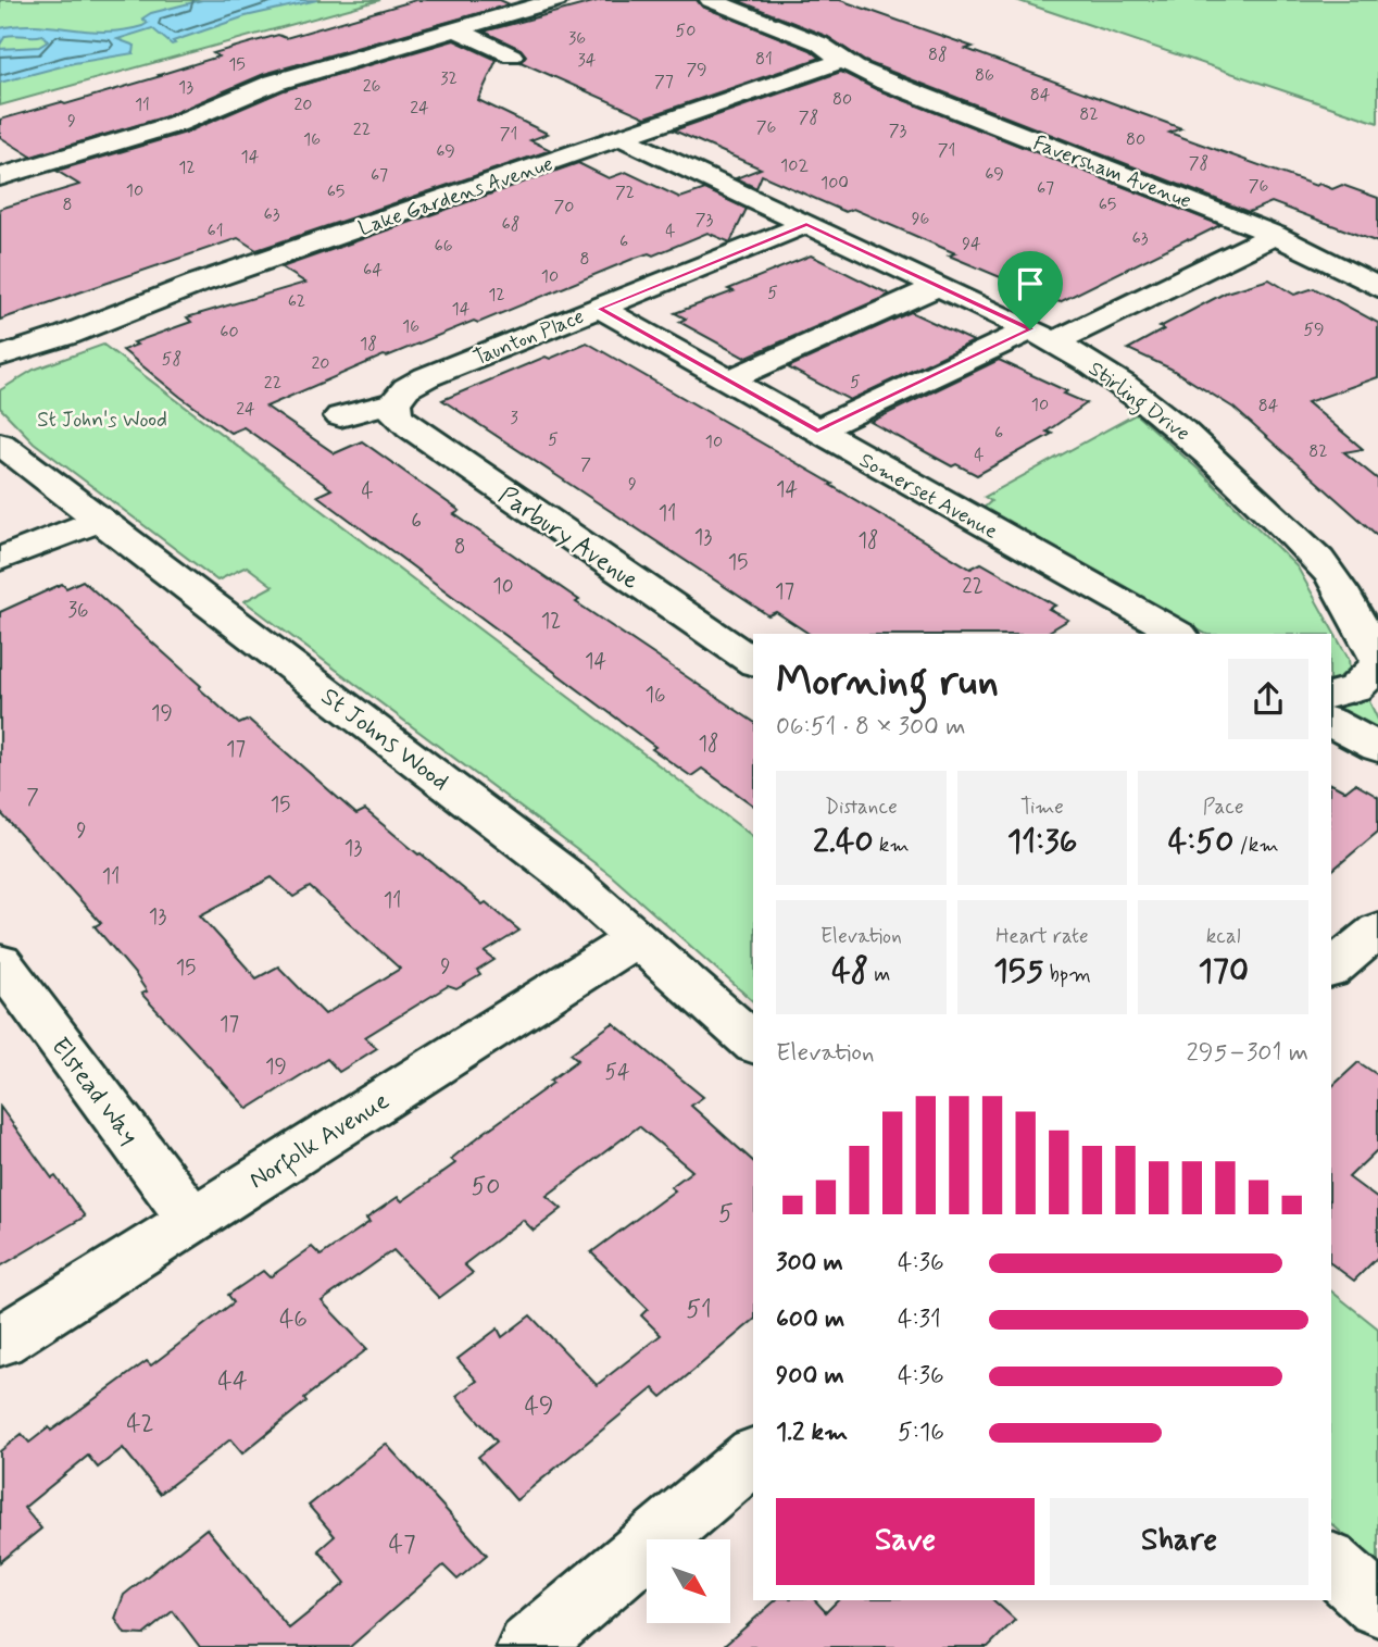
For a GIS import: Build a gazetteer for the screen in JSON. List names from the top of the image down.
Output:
{
  "streets": {
    "street": [
      "Faversham Avenue",
      "Lake Gardens Avenue",
      "Taunton Place",
      "Stirling Drive",
      "Somerset Avenue",
      "Parbury Avenue",
      "St Johns Wood",
      "Elstead Way",
      "Norfolk Avenue"
    ]
  },
  "crossings": [
    ["Faversham Avenue", "Lake Gardens Avenue"],
    ["Lake Gardens Avenue", "Stirling Drive"],
    ["Taunton Place", "Stirling Drive"],
    ["Taunton Place", "Somerset Avenue"],
    ["Taunton Place", "Parbury Avenue"],
    ["St Johns Wood", "Norfolk Avenue"],
    ["Elstead Way", "Norfolk Avenue"]
  ],
  "parks": ["St John's Wood"],
  "house_numbers": [
    "50",
    "36",
    "88",
    "81",
    "34",
    "15",
    "79",
    "86",
    "32",
    "77",
    "26",
    "13",
    "84",
    "80",
    "11",
    "20",
    "24",
    "82",
    "78",
    "9",
    "76",
    "22",
    "73",
    "71",
    "16",
    "80",
    "71",
    "69",
    "14",
    "78",
    "102",
    "12",
    "69",
    "67",
    "100",
    "76",
    "67",
    "10",
    "65",
    "72",
    "8",
    "65",
    "70",
    "63",
    "96",
    "73",
    "68",
    "61",
    "4",
    "63",
    "6",
    "94",
    "66",
    "8",
    "64",
    "10",
    "5",
    "12",
    "62",
    "14",
    "16",
    "59",
    "60",
    "18",
    "58",
    "20",
    "5",
    "22",
    "10",
    "84",
    "24",
    "3",
    "6",
    "5",
    "10",
    "82",
    "4",
    "7",
    "9",
    "14",
    "4",
    "11",
    "6",
    "13",
    "18",
    "8",
    "15",
    "10",
    "22",
    "17",
    "36",
    "12",
    "14",
    "16",
    "19",
    "18",
    "17",
    "7",
    "15",
    "9",
    "13",
    "11",
    "11",
    "13",
    "9",
    "15",
    "17",
    "19",
    "54",
    "50",
    "5",
    "51",
    "46",
    "44",
    "49",
    "42",
    "47"
  ],
  "north": "bottom right",
  "page": {
    "heading": ["Morning run", "06:51 · 8 × 300 m"],
    "stats": [
      ["Distance", "2.40 km"],
      ["Time", "11:36"],
      ["Pace", "4:50 /km"],
      ["Elevation", "48 m"],
      ["Heart rate", "155 bpm"],
      ["kcal", "170"]
    ],
    "chart": ["Elevation", "295–301 m"],
    "list": [
      {
        "name": "300 m",
        "note": "4:36"
      },
      {
        "name": "600 m",
        "note": "4:31"
      },
      {
        "name": "900 m",
        "note": "4:36"
      },
      {
        "name": "1.2 km",
        "note": "5:16"
      }
    ],
    "buttons": ["Save", "Share"]
  }
}
